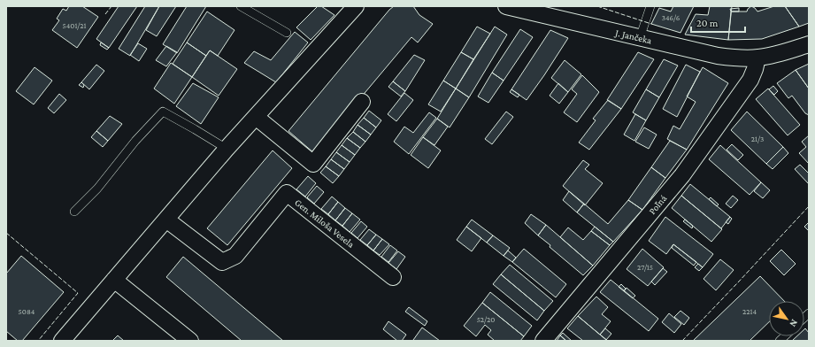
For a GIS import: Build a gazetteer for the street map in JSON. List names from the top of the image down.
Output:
{
  "streets": {
    "street": ["J. Jančeka", "Poľná", "Gen. Miloša Vesela"]
  },
  "crossings": [
    ["J. Jančeka", "Poľná"]
  ],
  "house_numbers": [
    "346/6",
    "5401/21",
    "21/3",
    "27/15",
    "5084",
    "2214",
    "52/20"
  ],
  "scale_bar": "20 m",
  "north": "bottom right"
}
